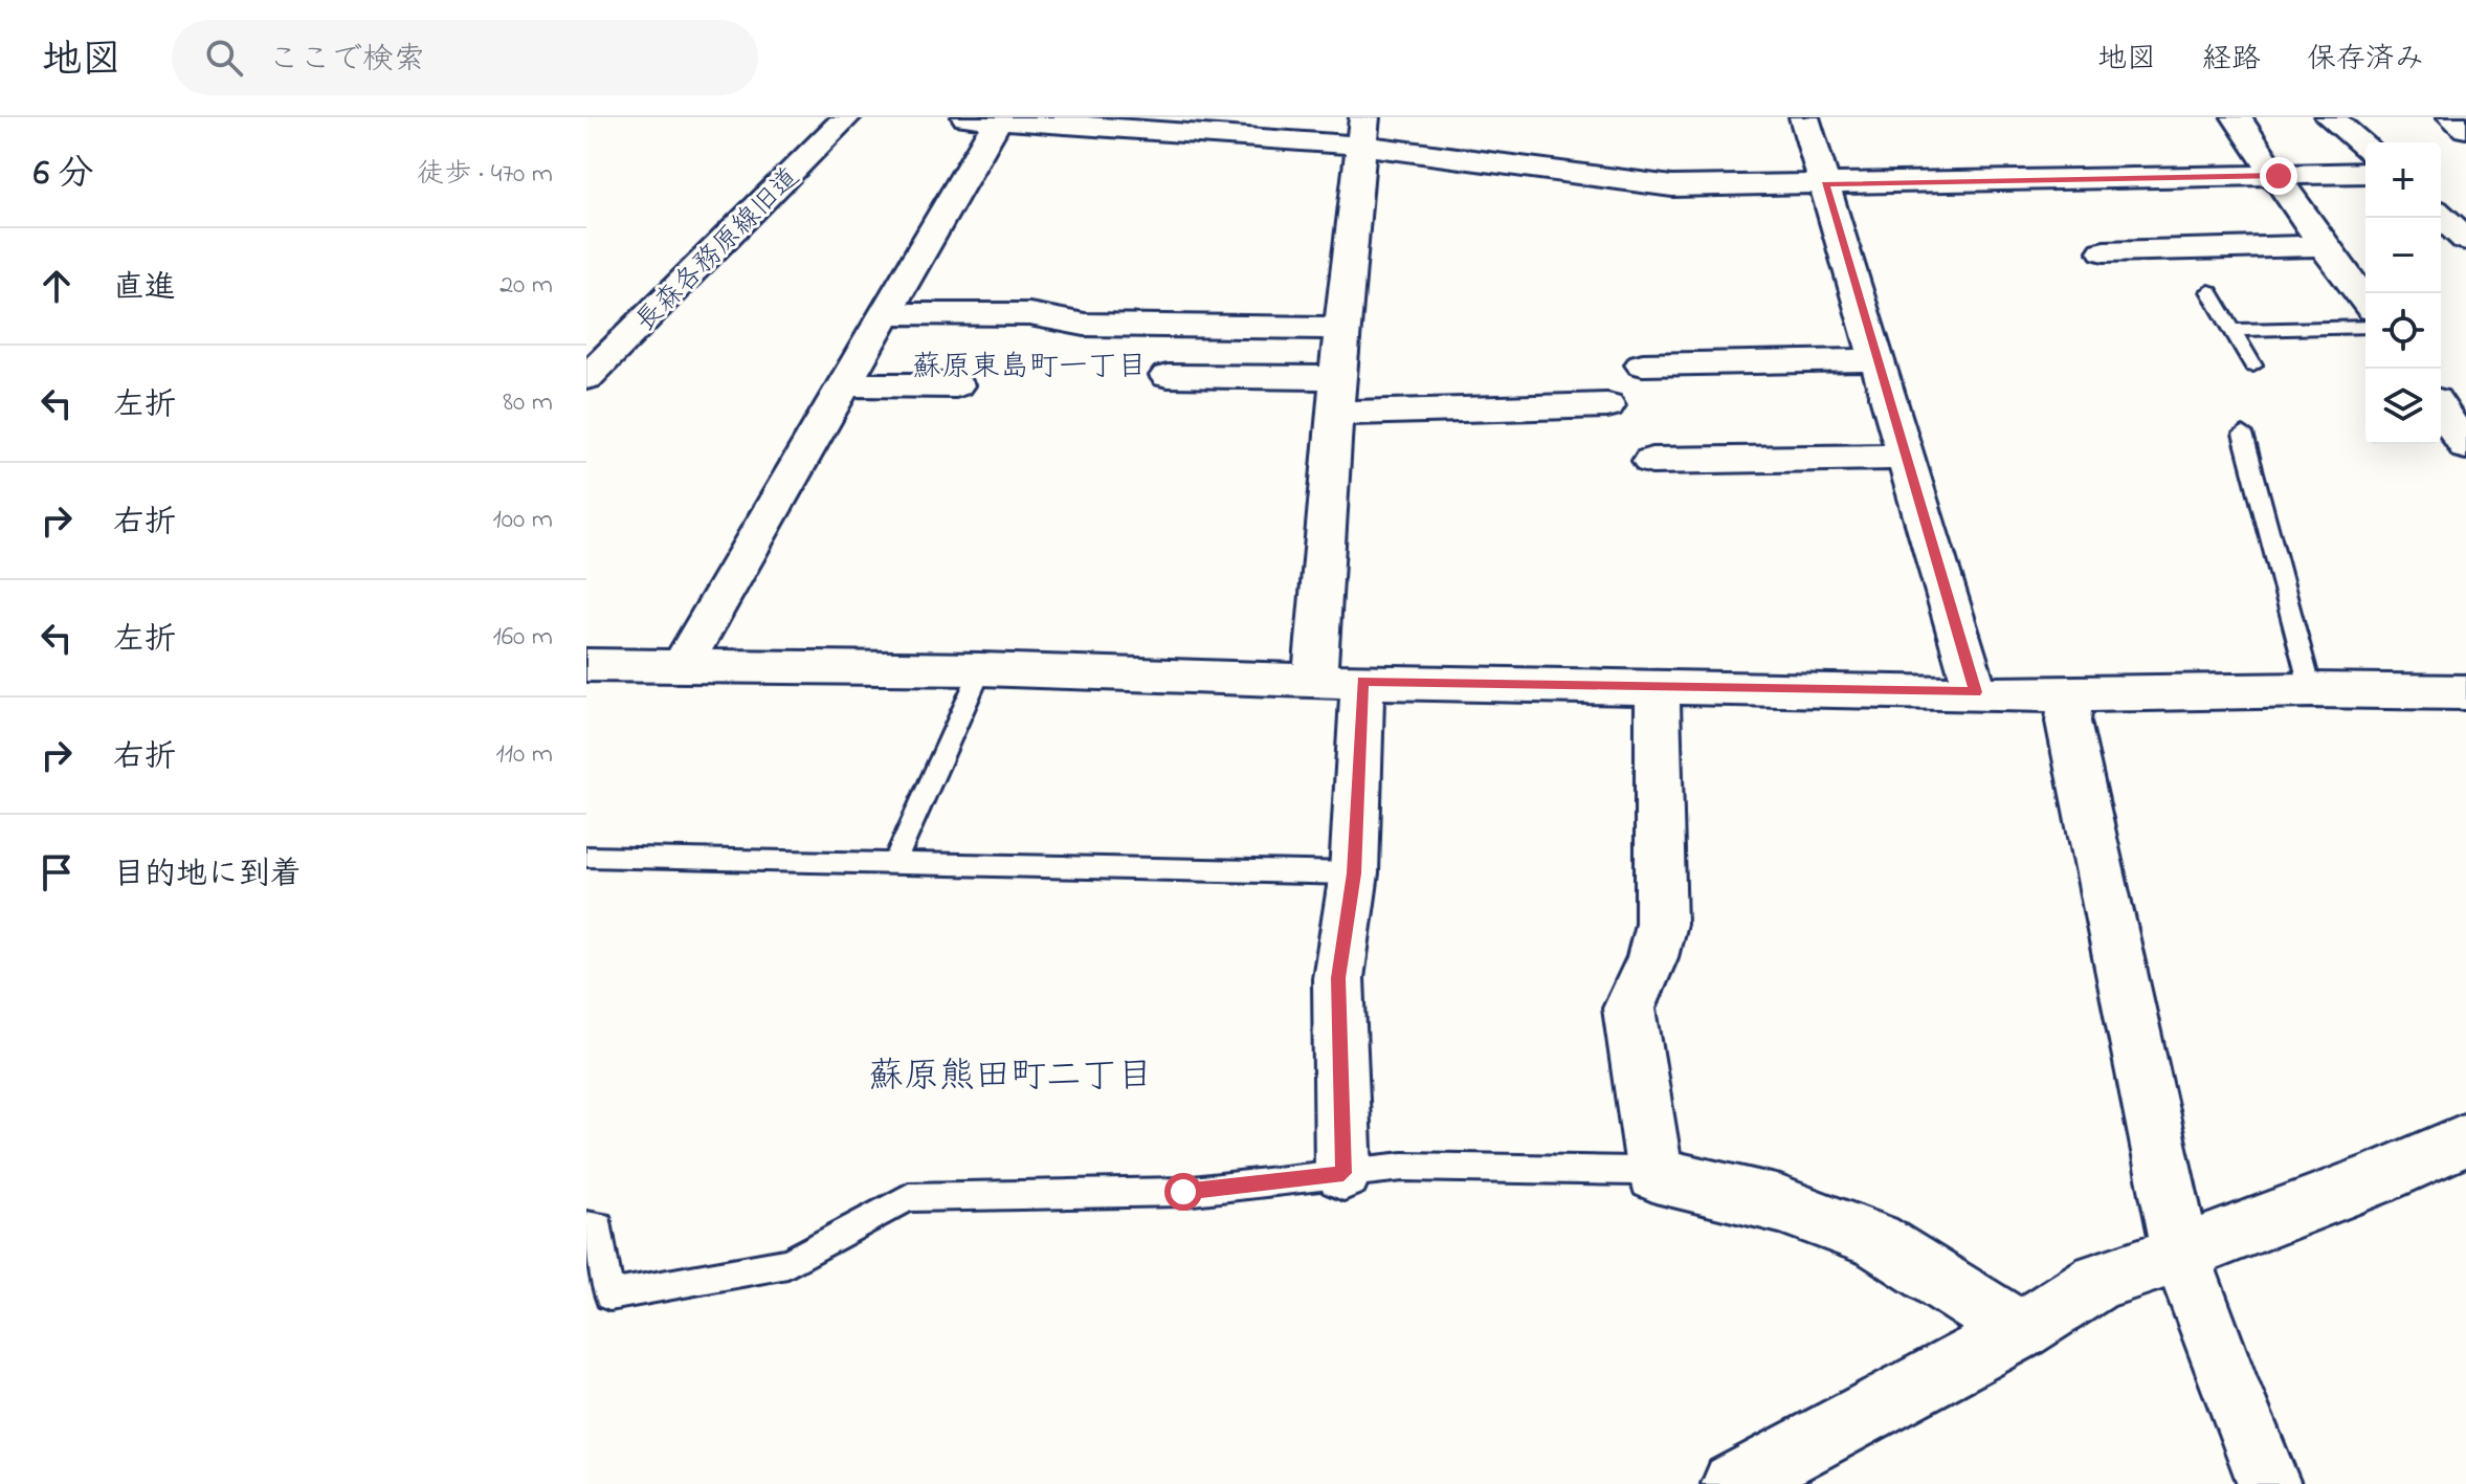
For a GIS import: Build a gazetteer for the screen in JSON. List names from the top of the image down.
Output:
{
  "streets": {
    "street": ["長森各務原線旧道"]
  },
  "districts": ["蘇原東島町一丁目", "蘇原熊田町二丁目"],
  "page": {
    "header": "地図",
    "search": "ここで検索",
    "nav": ["地図", "経路", "保存済み"],
    "heading": ["6 分", "徒歩 · 470 m"],
    "map_buttons": ["+", "−"],
    "list": [
      ["直進", "20 m"],
      ["左折", "80 m"],
      ["右折", "100 m"],
      ["左折", "160 m"],
      ["右折", "110 m"],
      "目的地に到着"
    ]
  }
}
